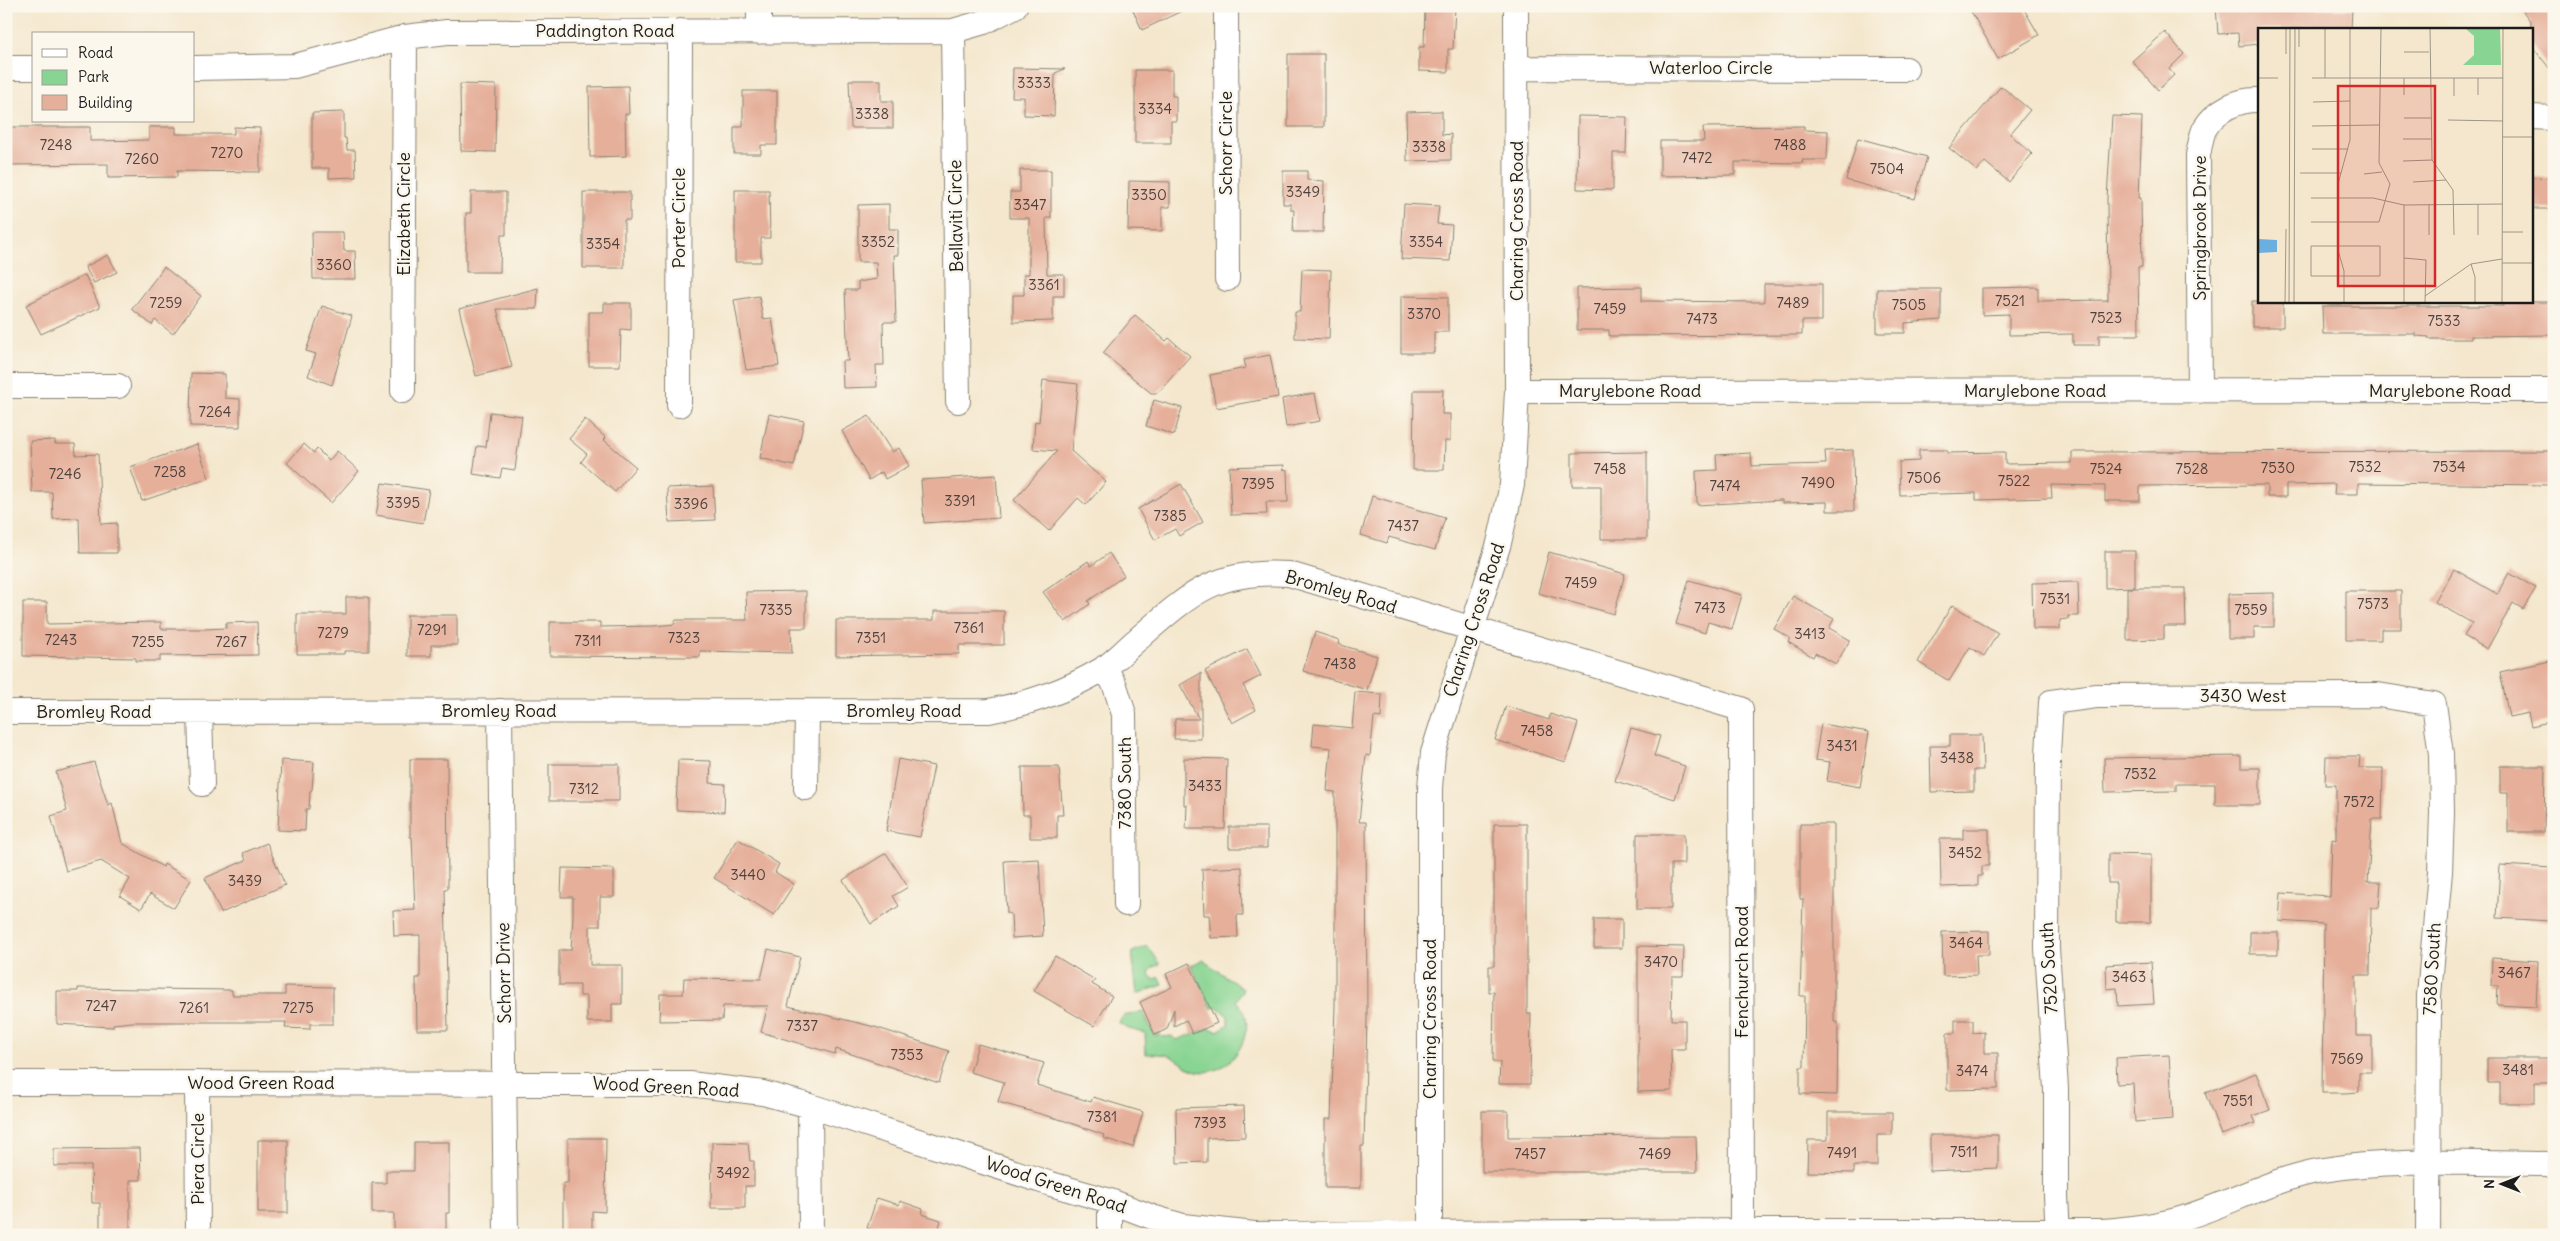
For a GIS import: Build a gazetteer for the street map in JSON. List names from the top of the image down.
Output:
{
  "streets": {
    "street": [
      "Paddington Road",
      "Waterloo Circle",
      "Schorr Circle",
      "Elizabeth Circle",
      "Bellaviti Circle",
      "Porter Circle",
      "Charing Cross Road",
      "Springbrook Drive",
      "Marylebone Road",
      "Bromley Road",
      "3430 West",
      "7380 South",
      "7520 South",
      "7580 South",
      "Fenchurch Road",
      "Schorr Drive",
      "Wood Green Road",
      "Piera Circle"
    ]
  },
  "crossings": [
    ["Paddington Road", "Elizabeth Circle"],
    ["Paddington Road", "Bellaviti Circle"],
    ["Paddington Road", "Porter Circle"],
    ["Waterloo Circle", "Charing Cross Road"],
    ["Charing Cross Road", "Marylebone Road"],
    ["Charing Cross Road", "Bromley Road"],
    ["Charing Cross Road", "Wood Green Road"],
    ["Springbrook Drive", "Marylebone Road"],
    ["Bromley Road", "7380 South"],
    ["Bromley Road", "Fenchurch Road"],
    ["Bromley Road", "Schorr Drive"],
    ["3430 West", "7520 South"],
    ["3430 West", "7580 South"],
    ["7520 South", "Wood Green Road"],
    ["7580 South", "Wood Green Road"],
    ["Fenchurch Road", "Wood Green Road"],
    ["Schorr Drive", "Wood Green Road"],
    ["Wood Green Road", "Piera Circle"]
  ],
  "house_numbers": [
    "3333",
    "3334",
    "3338",
    "7248",
    "7488",
    "3338",
    "7270",
    "7472",
    "7260",
    "7504",
    "3349",
    "3350",
    "3347",
    "3352",
    "3354",
    "3354",
    "3360",
    "3361",
    "7521",
    "7259",
    "7489",
    "7505",
    "7459",
    "3370",
    "7523",
    "7473",
    "7533",
    "7264",
    "7532",
    "7534",
    "7530",
    "7458",
    "7524",
    "7528",
    "7258",
    "7246",
    "7506",
    "7522",
    "7490",
    "7395",
    "7474",
    "3391",
    "3395",
    "3396",
    "7385",
    "7437",
    "7459",
    "7531",
    "7573",
    "7473",
    "7335",
    "7559",
    "7361",
    "7291",
    "7279",
    "3413",
    "7323",
    "7351",
    "7243",
    "7311",
    "7255",
    "7267",
    "7438",
    "7458",
    "3431",
    "3438",
    "7532",
    "3433",
    "7312",
    "7572",
    "3452",
    "3440",
    "3439",
    "3464",
    "3470",
    "3467",
    "3463",
    "7247",
    "7261",
    "7275",
    "7337",
    "7353",
    "7569",
    "3481",
    "3474",
    "7551",
    "7381",
    "7393",
    "7511",
    "7491",
    "7457",
    "7469",
    "3492"
  ],
  "legend": ["Road", "Park", "Building"],
  "north": "left"
}
